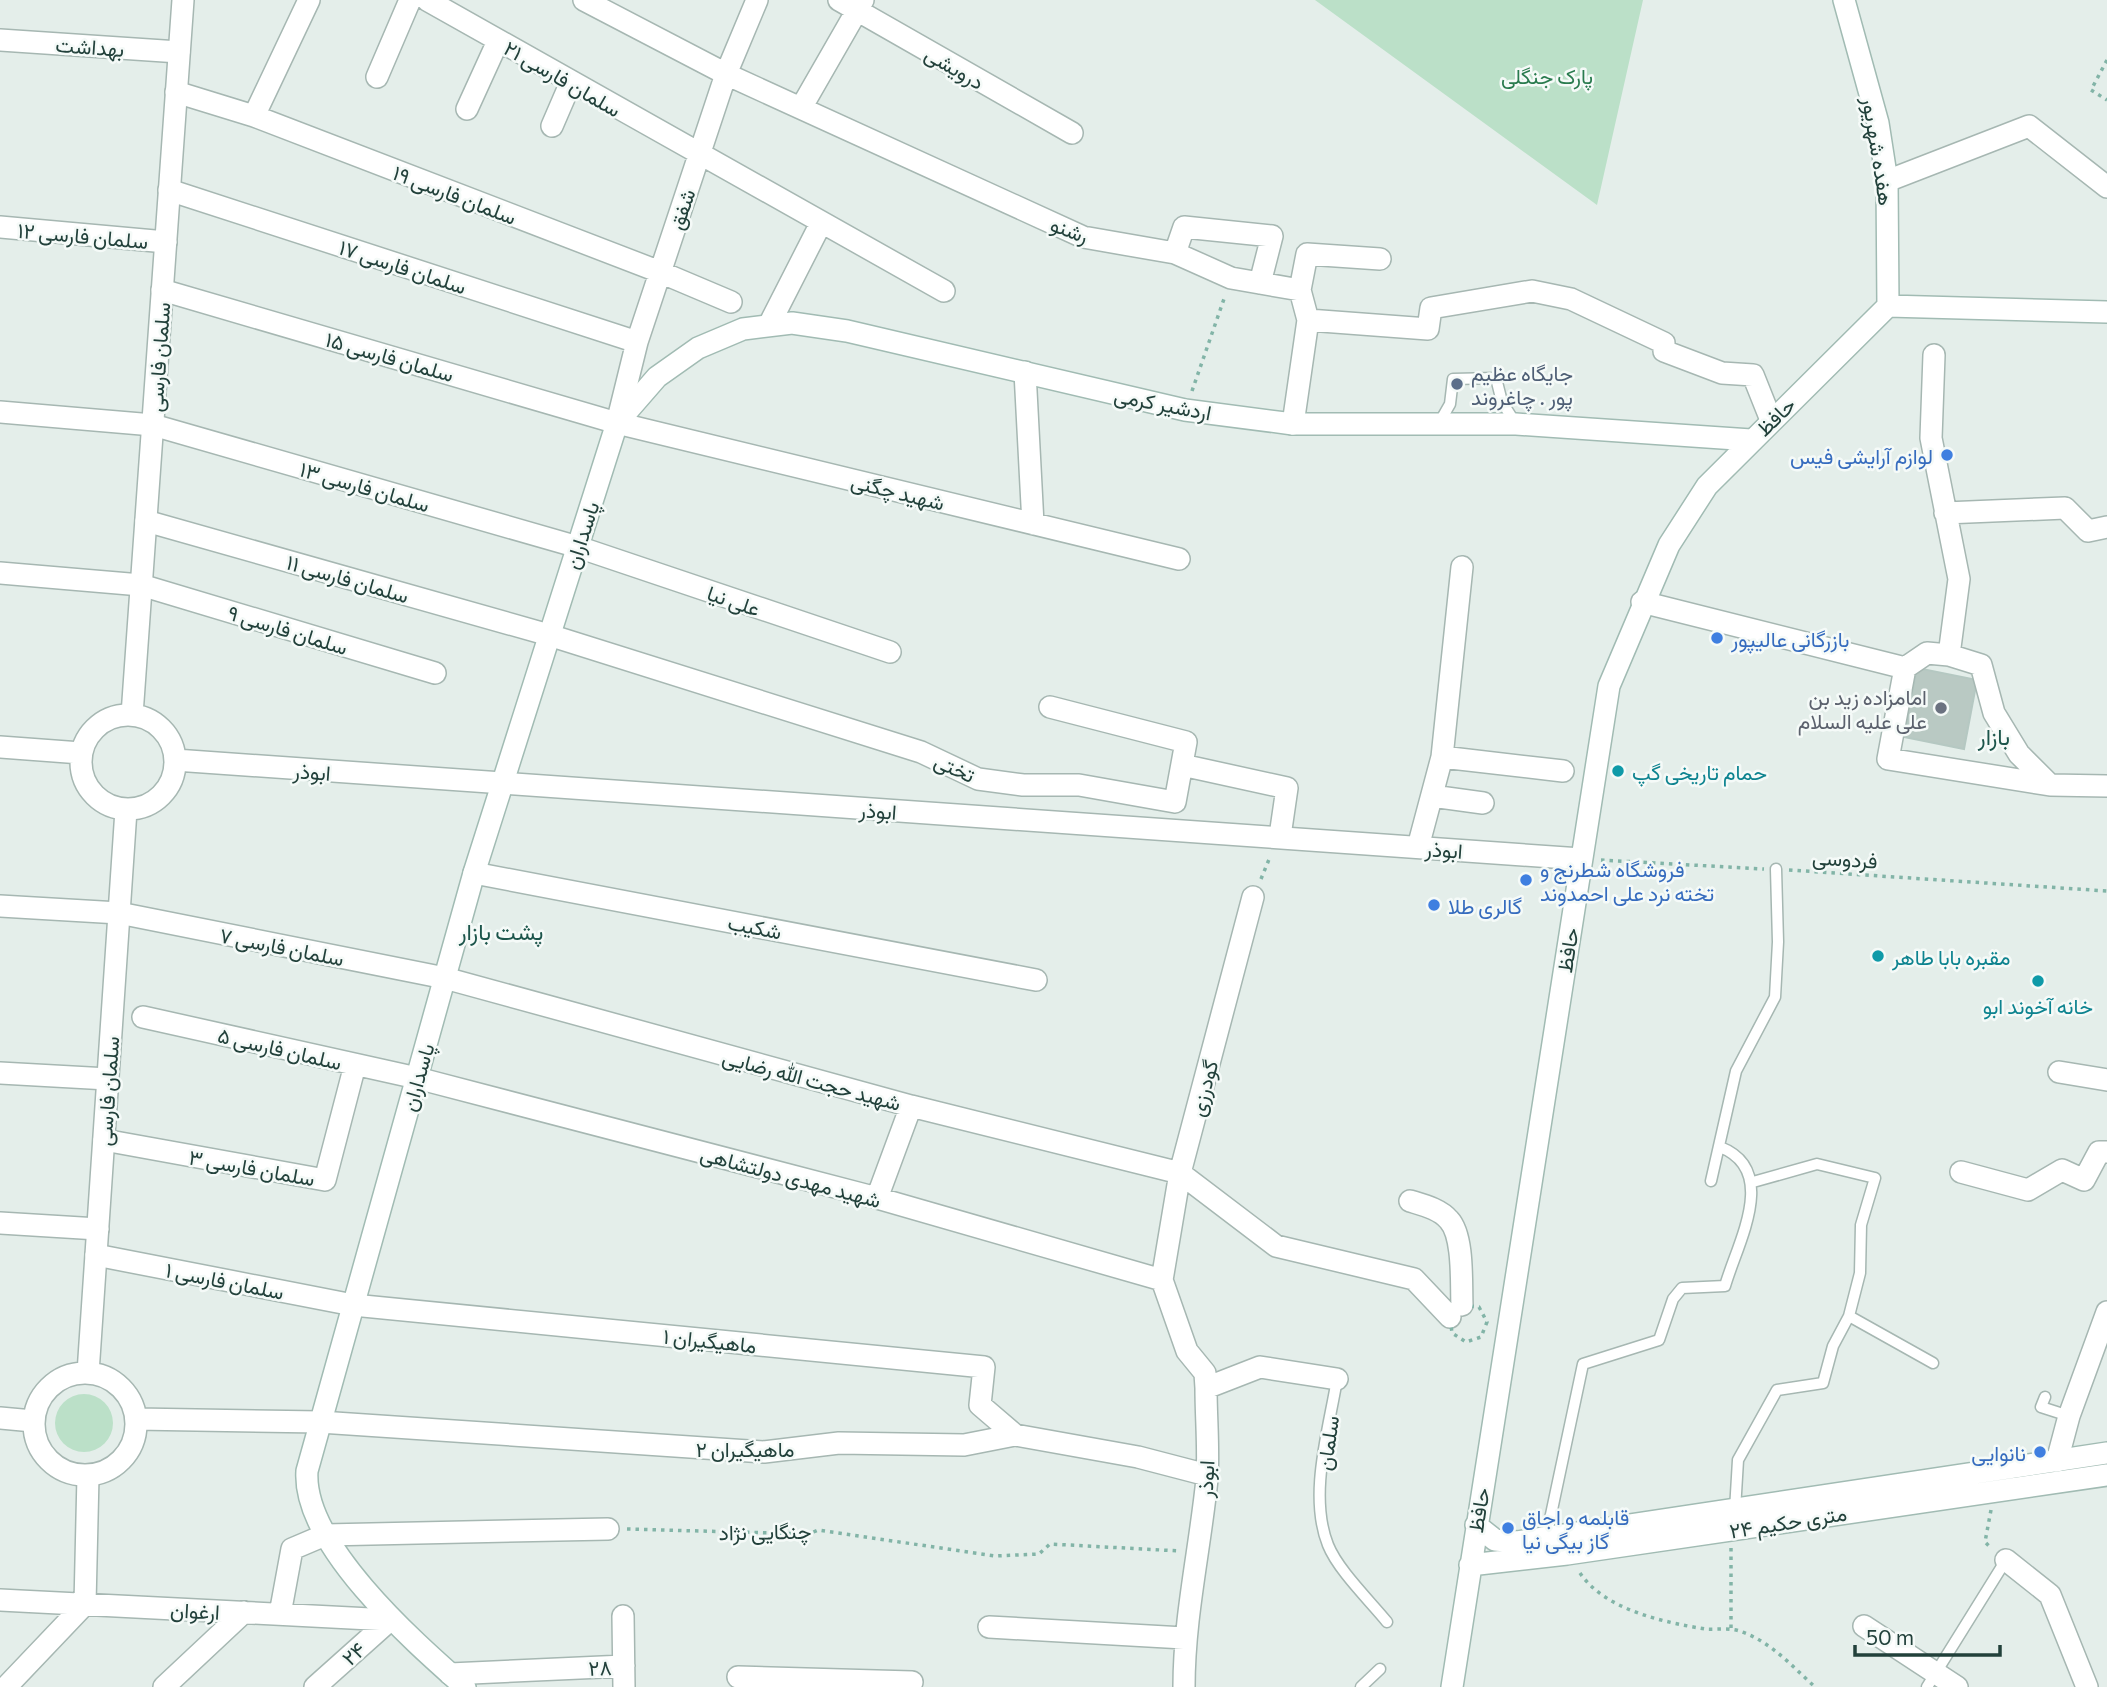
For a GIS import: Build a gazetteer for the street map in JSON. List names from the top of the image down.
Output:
{
  "streets": {
    "street": [
      "بهداشت",
      "درویشی",
      "سلمان فارسی ۲۱",
      "هفده شهریور",
      "سلمان فارسی ۱۹",
      "شفق",
      "رشنو",
      "سلمان فارسی ۱۲",
      "سلمان فارسی ۱۷",
      "سلمان فارسی ۱۵",
      "سلمان فارسی",
      "اردشیر کرمی",
      "حافظ",
      "سلمان فارسی ۱۳",
      "شهید چگنی",
      "پاسداران",
      "سلمان فارسی ۱۱",
      "علی نیا",
      "سلمان فارسی ۹",
      "تختی",
      "ابوذر",
      "شکیب",
      "سلمان فارسی ۷",
      "سلمان فارسی ۵",
      "شهید حجت الله رضایی",
      "گودرزی",
      "سلمان فارسی ۳",
      "شهید مهدی دولتشاهی",
      "سلمان فارسی ۱",
      "ماهیگیران ۱",
      "سلمان",
      "ماهیگیران ۲",
      "۲۴ متری حکیم",
      "ارغوان",
      "۲۴",
      "۲۸"
    ],
    "path": ["فردوسی", "چنگایی نژاد"]
  },
  "crossings": [
    ["بهداشت", "سلمان فارسی"],
    ["سلمان فارسی ۲۱", "شفق"],
    ["هفده شهریور", "حافظ"],
    ["سلمان فارسی ۱۹", "شفق"],
    ["سلمان فارسی ۱۹", "سلمان فارسی"],
    ["شفق", "رشنو"],
    ["شفق", "سلمان فارسی ۱۷"],
    ["شفق", "سلمان فارسی ۱۵"],
    ["شفق", "اردشیر کرمی"],
    ["شفق", "شهید چگنی"],
    ["شفق", "پاسداران"],
    ["سلمان فارسی ۱۲", "سلمان فارسی"],
    ["سلمان فارسی ۱۷", "سلمان فارسی"],
    ["سلمان فارسی ۱۵", "سلمان فارسی"],
    ["سلمان فارسی ۱۵", "اردشیر کرمی"],
    ["سلمان فارسی ۱۵", "شهید چگنی"],
    ["سلمان فارسی ۱۵", "پاسداران"],
    ["سلمان فارسی", "سلمان فارسی ۱۳"],
    ["سلمان فارسی", "سلمان فارسی ۱۱"],
    ["سلمان فارسی", "سلمان فارسی ۹"],
    ["سلمان فارسی", "ابوذر"],
    ["سلمان فارسی", "سلمان فارسی ۷"],
    ["سلمان فارسی", "سلمان فارسی ۳"],
    ["سلمان فارسی", "سلمان فارسی ۱"],
    ["سلمان فارسی", "ماهیگیران ۲"],
    ["اردشیر کرمی", "حافظ"],
    ["اردشیر کرمی", "شهید چگنی"],
    ["اردشیر کرمی", "پاسداران"],
    ["حافظ", "ابوذر"],
    ["حافظ", "فردوسی"],
    ["حافظ", "۲۴ متری حکیم"],
    ["سلمان فارسی ۱۳", "پاسداران"],
    ["سلمان فارسی ۱۳", "علی نیا"],
    ["شهید چگنی", "پاسداران"],
    ["پاسداران", "سلمان فارسی ۱۱"],
    ["پاسداران", "علی نیا"],
    ["پاسداران", "تختی"],
    ["پاسداران", "ابوذر"],
    ["پاسداران", "شکیب"],
    ["پاسداران", "سلمان فارسی ۷"],
    ["پاسداران", "سلمان فارسی ۵"],
    ["پاسداران", "شهید حجت الله رضایی"],
    ["پاسداران", "شهید مهدی دولتشاهی"],
    ["پاسداران", "سلمان فارسی ۱"],
    ["پاسداران", "ماهیگیران ۱"],
    ["پاسداران", "ماهیگیران ۲"],
    ["پاسداران", "ارغوان"],
    ["پاسداران", "۲۴"],
    ["پاسداران", "۲۸"],
    ["سلمان فارسی ۱۱", "تختی"],
    ["ابوذر", "فردوسی"],
    ["ابوذر", "گودرزی"],
    ["ابوذر", "شهید مهدی دولتشاهی"],
    ["ابوذر", "سلمان"],
    ["ابوذر", "ماهیگیران ۲"],
    ["ابوذر", "چنگایی نژاد"],
    ["سلمان فارسی ۷", "شهید حجت الله رضایی"],
    ["سلمان فارسی ۵", "سلمان فارسی ۳"],
    ["سلمان فارسی ۵", "شهید مهدی دولتشاهی"],
    ["شهید حجت الله رضایی", "گودرزی"],
    ["گودرزی", "شهید مهدی دولتشاهی"],
    ["سلمان فارسی ۱", "ماهیگیران ۱"],
    ["ماهیگیران ۱", "ماهیگیران ۲"],
    ["ارغوان", "۲۴"]
  ],
  "districts": ["بازار", "پشت بازار"],
  "parks": ["پارک جنگلی"],
  "places": [
    "جایگاه عظیم پور . چاغروند",
    "لوازم آرایشی فیس",
    "بازرگانی عالیپور",
    "امامزاده زید بن علی علیه السلام",
    "حمام تاریخی گپ",
    "فروشگاه شطرنج و تخته نرد علی احمدوند",
    "گالری طلا",
    "مقبره بابا طاهر",
    "خانه آخوند ابو",
    "نانوایی",
    "قابلمه و اجاق گاز بیگی نیا"
  ],
  "scale_bar": "50 m"
}
